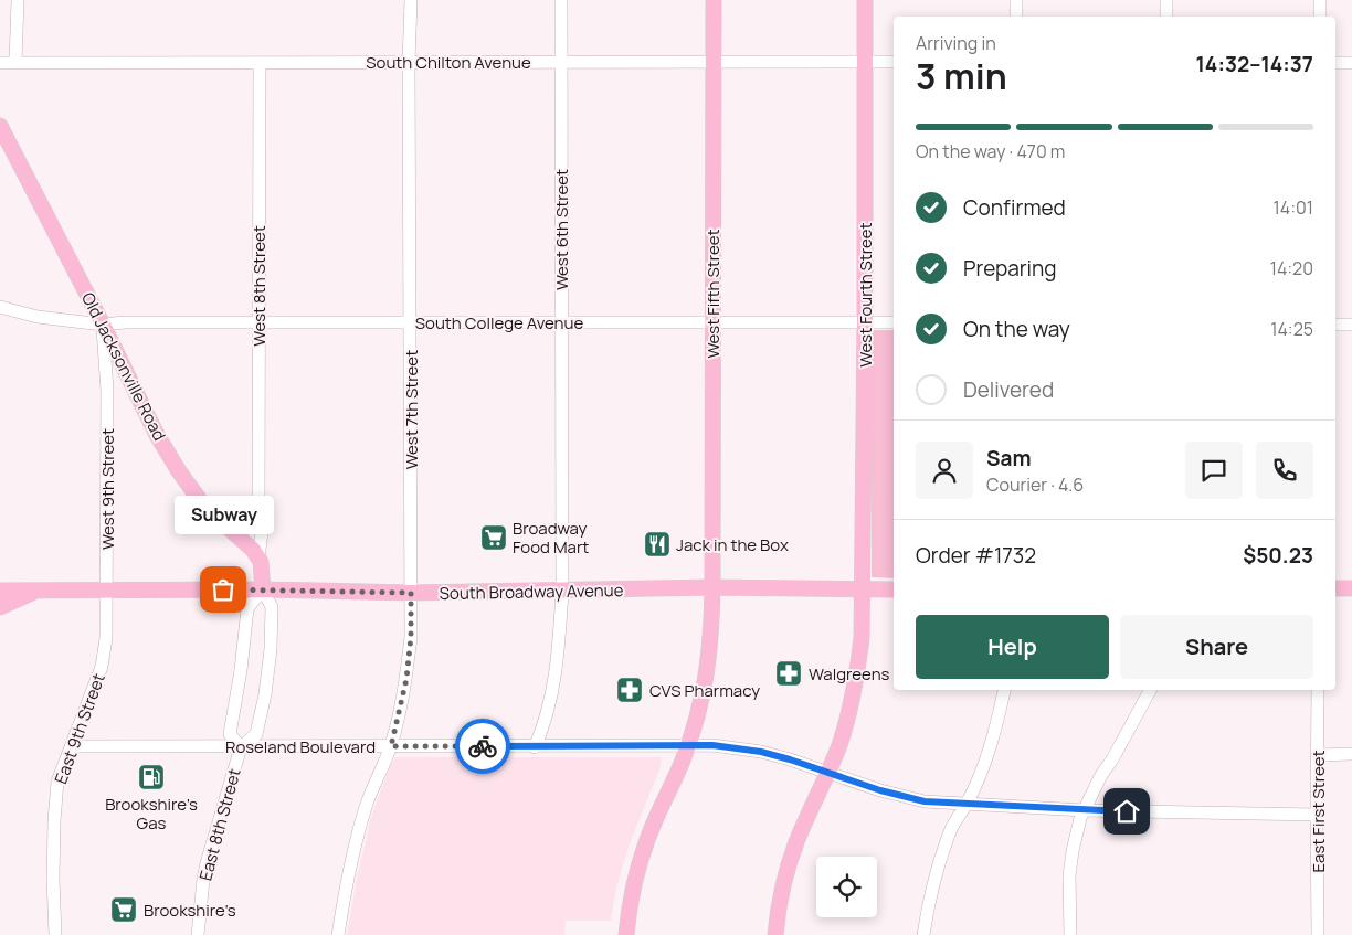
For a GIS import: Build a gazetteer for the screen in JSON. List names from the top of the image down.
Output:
{
  "streets": {
    "main road": [
      "West Fifth Street",
      "West Fourth Street",
      "Old Jacksonville Road",
      "South Broadway Avenue"
    ],
    "street": [
      "South Chilton Avenue",
      "West 6th Street",
      "West 8th Street",
      "South College Avenue",
      "West 7th Street",
      "West 9th Street",
      "East 9th Street",
      "Roseland Boulevard",
      "East First Street",
      "East 8th Street"
    ]
  },
  "crossings": [
    ["South Chilton Avenue", "West 6th Street"],
    ["South Chilton Avenue", "West 8th Street"],
    ["South Chilton Avenue", "West Fifth Street"],
    ["South Chilton Avenue", "West Fourth Street"],
    ["South Chilton Avenue", "West 7th Street"],
    ["West 6th Street", "South College Avenue"],
    ["West 6th Street", "South Broadway Avenue"],
    ["West 6th Street", "Roseland Boulevard"],
    ["West 8th Street", "South College Avenue"],
    ["West 8th Street", "Old Jacksonville Road"],
    ["West Fifth Street", "South College Avenue"],
    ["West Fifth Street", "South Broadway Avenue"],
    ["West Fifth Street", "Roseland Boulevard"],
    ["West Fourth Street", "South College Avenue"],
    ["West Fourth Street", "South Broadway Avenue"],
    ["West Fourth Street", "Roseland Boulevard"],
    ["South College Avenue", "Old Jacksonville Road"],
    ["South College Avenue", "West 7th Street"],
    ["South College Avenue", "West 9th Street"],
    ["Old Jacksonville Road", "West 9th Street"],
    ["West 7th Street", "South Broadway Avenue"],
    ["West 7th Street", "Roseland Boulevard"],
    ["West 9th Street", "South Broadway Avenue"],
    ["West 9th Street", "East 9th Street"],
    ["South Broadway Avenue", "East 9th Street"],
    ["South Broadway Avenue", "East 8th Street"],
    ["East 9th Street", "Roseland Boulevard"],
    ["Roseland Boulevard", "East First Street"],
    ["Roseland Boulevard", "East 8th Street"]
  ],
  "places": {
    "supermarket": ["Broadway Food Mart", "Brookshire's"],
    "restaurant": ["Jack in the Box"],
    "other": ["Subway"],
    "pharmacy": ["Walgreens", "CVS Pharmacy"],
    "fuel station": ["Brookshire's Gas"]
  },
  "page": {
    "heading": ["3 min", "Arriving in", "14:32–14:37"],
    "panel": [
      "Sam",
      "Courier · 4.6",
      "Order #1732",
      "$50.23"
    ],
    "bar": "On the way · 470 m",
    "list": [
      ["Confirmed", "14:01"],
      ["Preparing", "14:20"],
      ["On the way", "14:25"],
      "Delivered"
    ],
    "bubble": "Subway",
    "buttons": ["Help", "Share"]
  }
}
